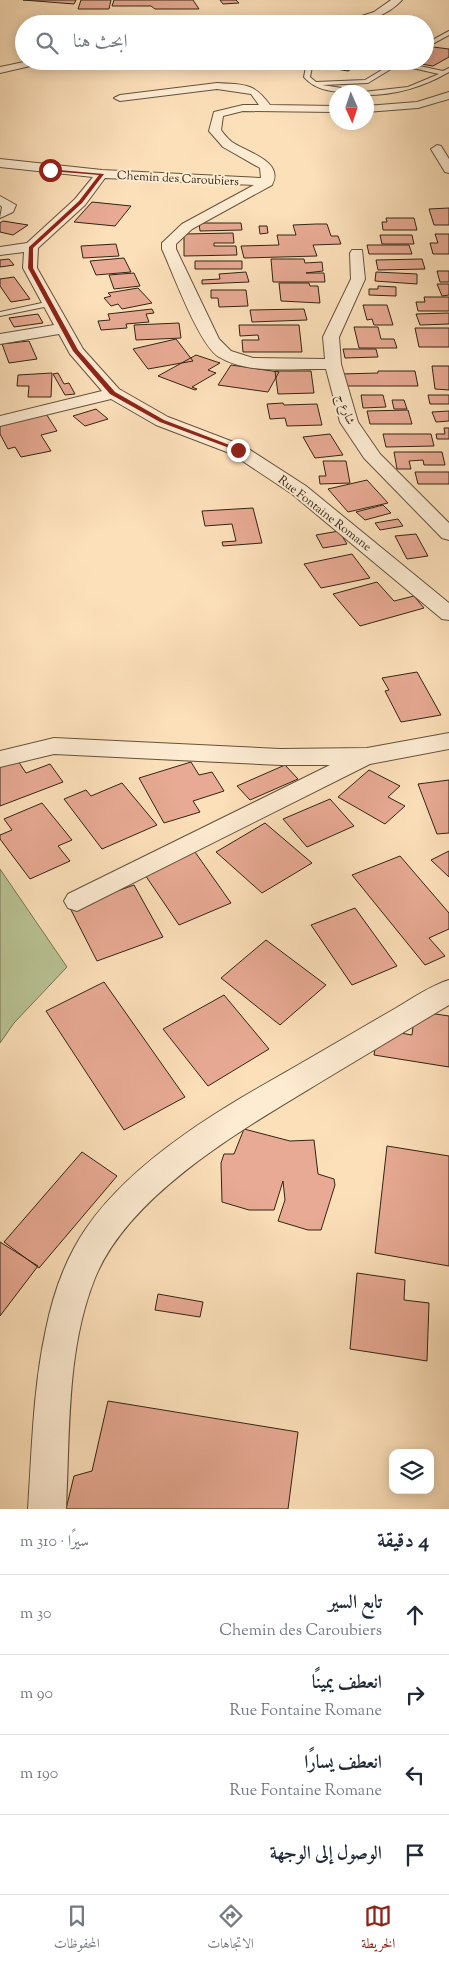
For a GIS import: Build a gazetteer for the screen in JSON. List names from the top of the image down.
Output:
{
  "streets": {
    "street": ["Chemin des Caroubiers", "شارع ج", "Rue Fontaine Romane"]
  },
  "north": "bottom",
  "page": {
    "search": "ابحث هنا",
    "heading": ["4 دقيقة", "سيرًا · 310 m"],
    "list": [
      ["تابع السير", "Chemin des Caroubiers", "30 m"],
      ["انعطف يمينًا", "Rue Fontaine Romane", "90 m"],
      ["انعطف يسارًا", "Rue Fontaine Romane", "190 m"],
      "الوصول إلى الوجهة"
    ],
    "nav": ["الخريطة", "الاتجاهات", "المحفوظات"]
  }
}
